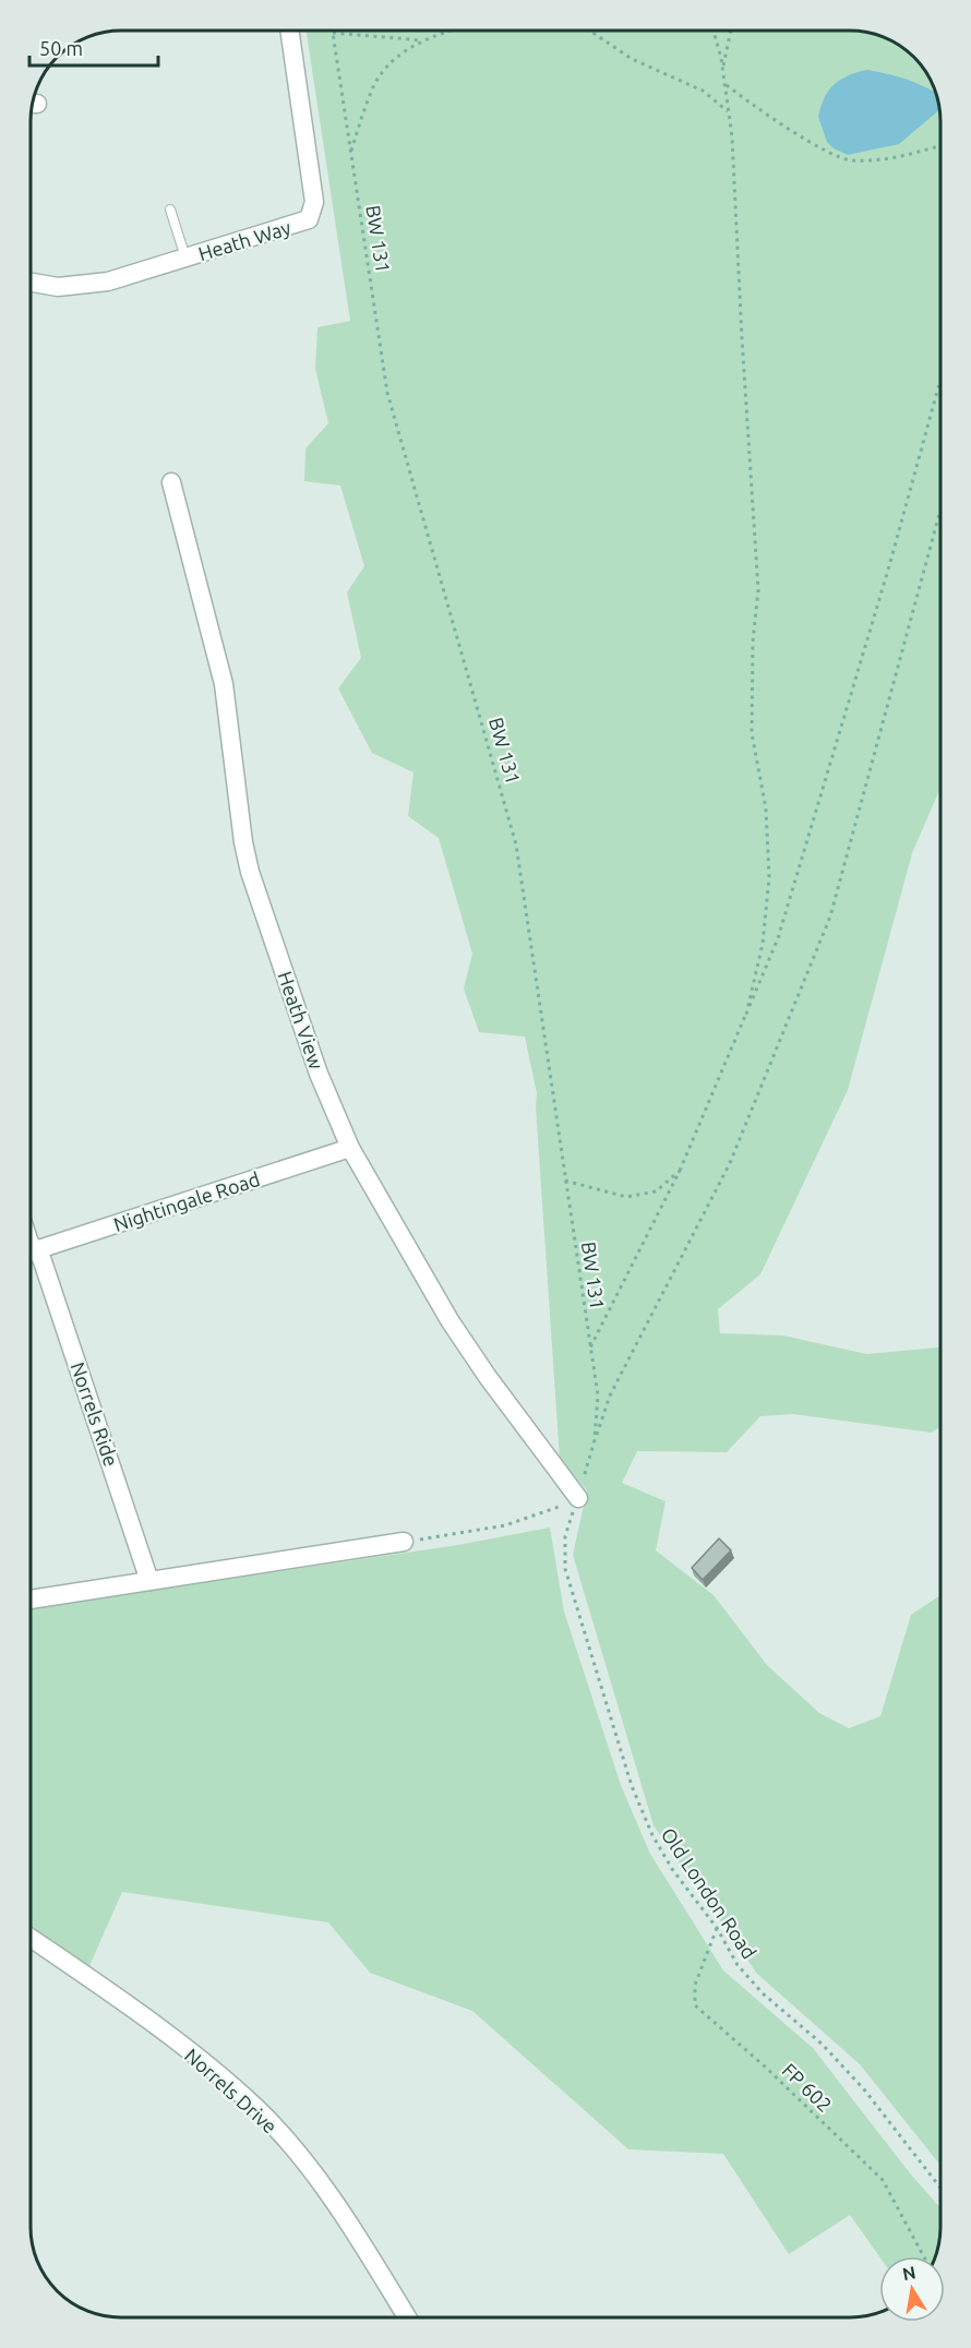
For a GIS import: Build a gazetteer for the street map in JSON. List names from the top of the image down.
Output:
{
  "streets": {
    "street": [
      "Heath Way",
      "Heath View",
      "Nightingale Road",
      "Norrels Ride",
      "Norrels Drive"
    ],
    "path": ["BW 131", "Old London Road", "FP 602"]
  },
  "crossings": [
    ["BW 131", "Heath View"],
    ["BW 131", "Old London Road"],
    ["Heath View", "Nightingale Road"],
    ["Heath View", "Old London Road"],
    ["Old London Road", "FP 602"]
  ],
  "scale_bar": "50 m",
  "north": "top"
}
